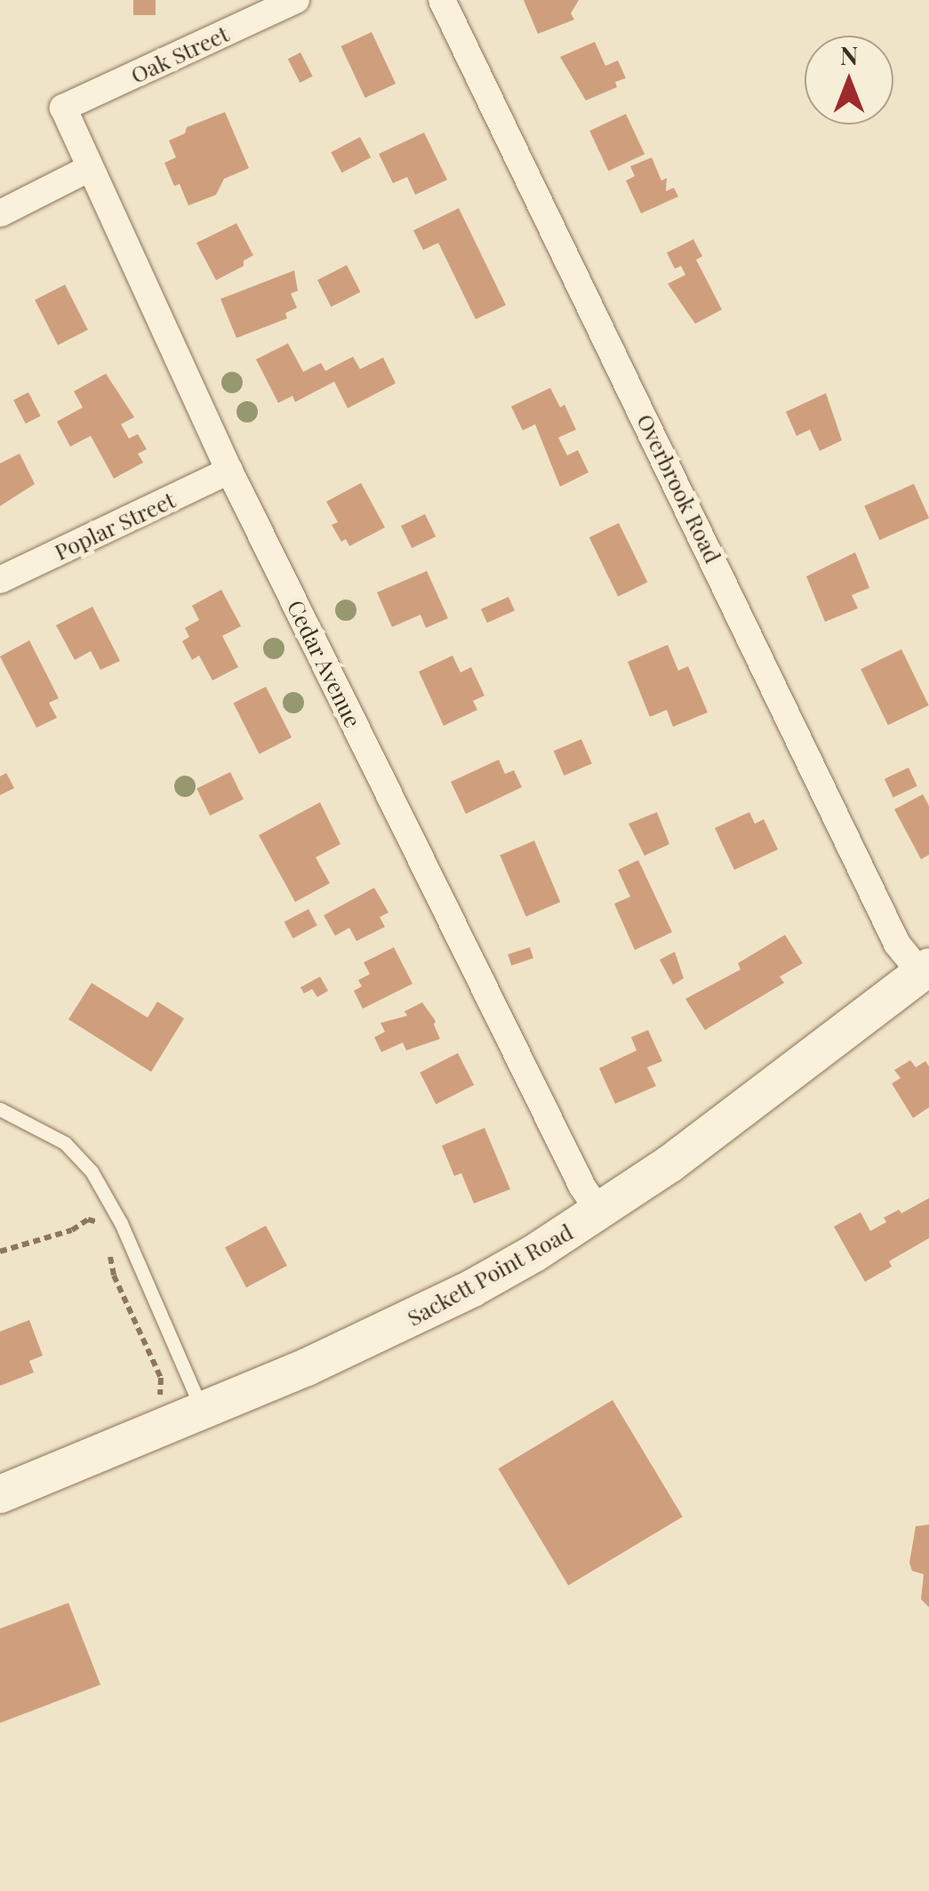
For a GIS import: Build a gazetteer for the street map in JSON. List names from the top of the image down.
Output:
{
  "streets": {
    "street": [
      "Oak Street",
      "Overbrook Road",
      "Poplar Street",
      "Cedar Avenue",
      "Sackett Point Road"
    ]
  },
  "crossings": [
    ["Oak Street", "Cedar Avenue"],
    ["Overbrook Road", "Sackett Point Road"],
    ["Poplar Street", "Cedar Avenue"],
    ["Cedar Avenue", "Sackett Point Road"]
  ],
  "north": "top"
}
